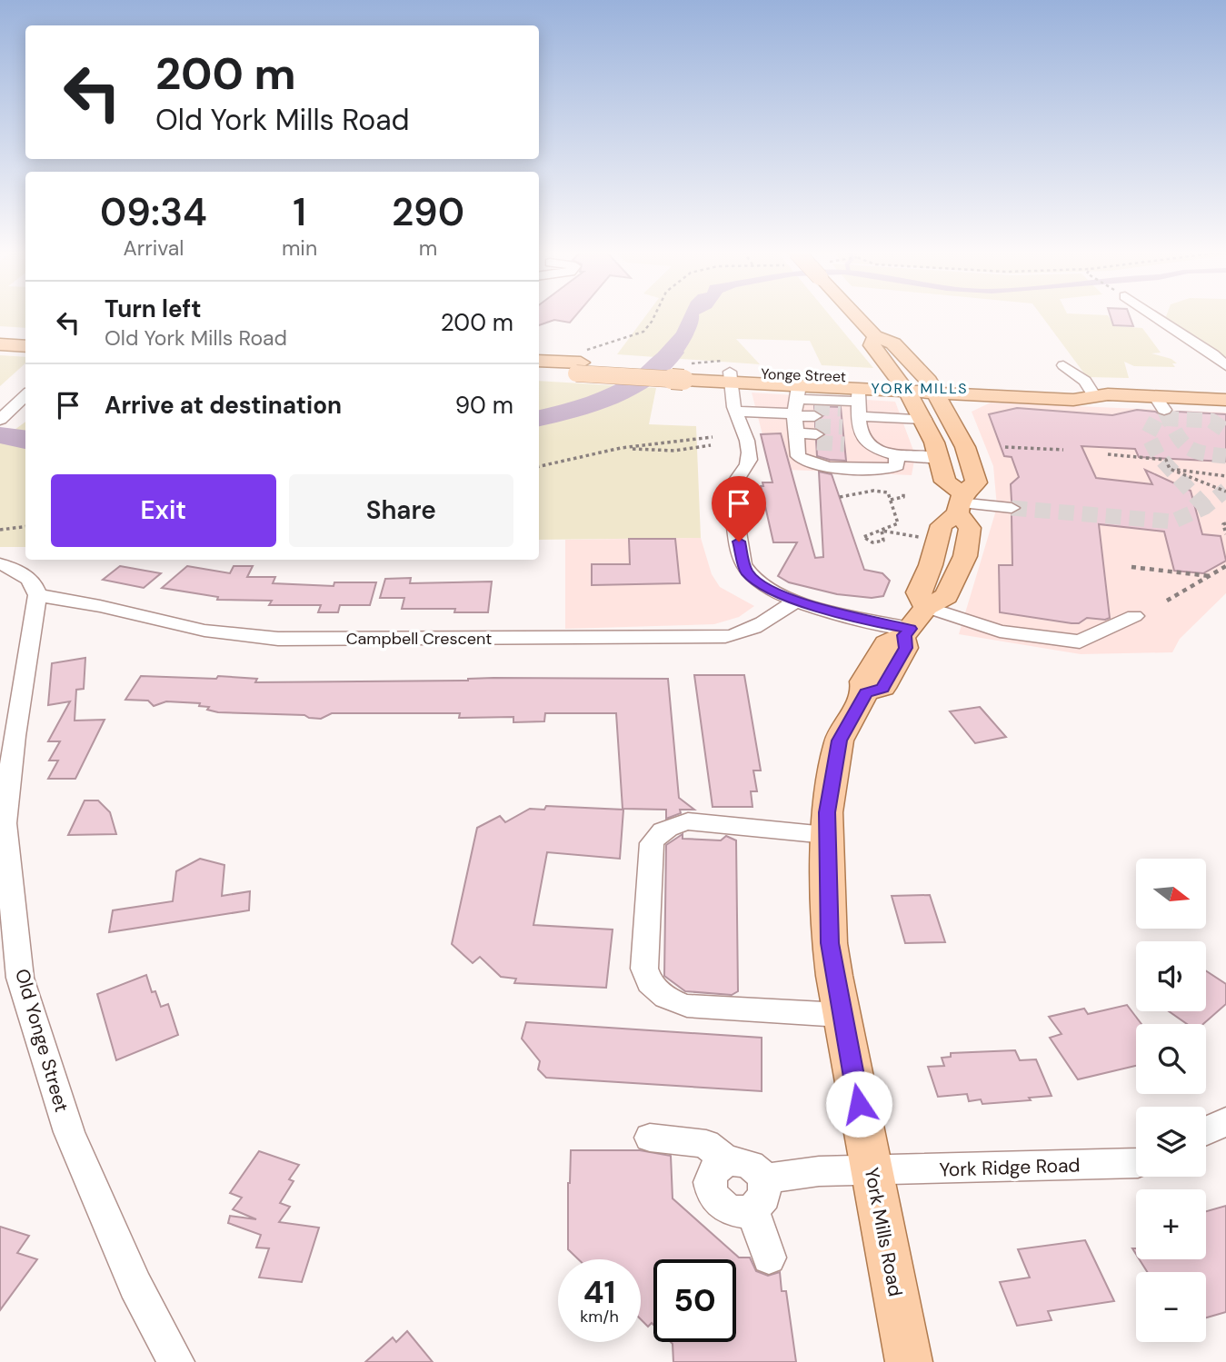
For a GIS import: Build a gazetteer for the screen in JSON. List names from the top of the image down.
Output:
{
  "streets": {
    "main road": ["Yonge Street", "York Mills Road"],
    "street": ["Campbell Crescent", "Old Yonge Street", "York Ridge Road"]
  },
  "crossings": [
    ["Yonge Street", "York Mills Road"],
    ["Campbell Crescent", "Old Yonge Street"],
    ["York Ridge Road", "York Mills Road"]
  ],
  "districts": ["YORK MILLS"],
  "north": "right",
  "page": {
    "turn": ["200 m", "Old York Mills Road"],
    "eta": [
      "09:34",
      "Arrival",
      "1",
      "min",
      "290",
      "m"
    ],
    "list": [
      {
        "name": "Turn left",
        "note": "Old York Mills Road",
        "value": "200 m"
      },
      {
        "name": "Arrive at destination",
        "value": "90 m"
      }
    ],
    "buttons": ["Exit", "Share"],
    "map_buttons": ["+", "−"],
    "speed": "41 km/h",
    "limit": "50"
  }
}
